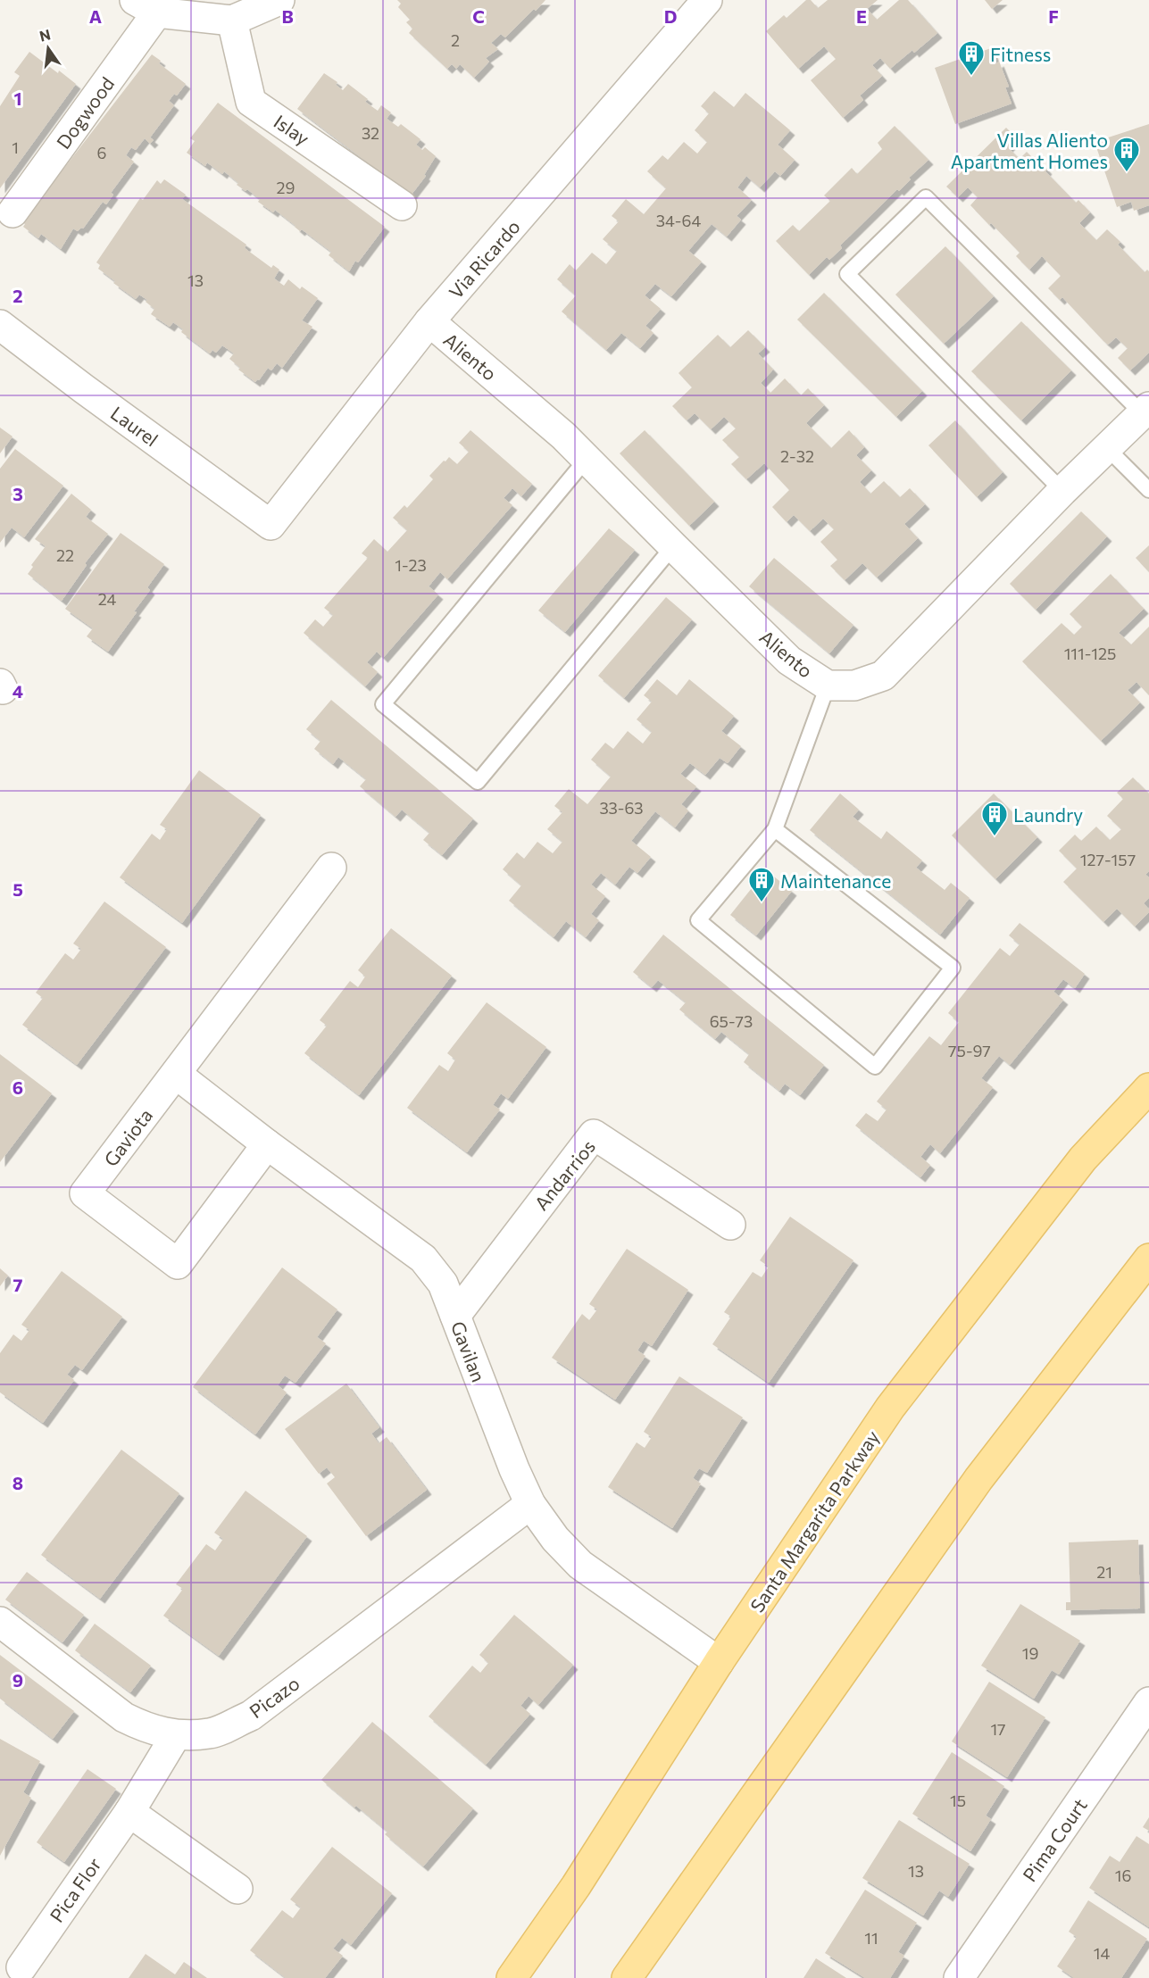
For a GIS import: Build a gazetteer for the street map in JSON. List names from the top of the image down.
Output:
{
  "streets": {
    "main road": ["Santa Margarita Parkway"],
    "street": [
      "Dogwood",
      "Islay",
      "Via Ricardo",
      "Aliento",
      "Laurel",
      "Gaviota",
      "Andarrios",
      "Gavilan",
      "Picazo",
      "Pima Court",
      "Pica Flor"
    ]
  },
  "crossings": [
    ["Via Ricardo", "Aliento"],
    ["Via Ricardo", "Laurel"],
    ["Gaviota", "Gavilan"],
    ["Andarrios", "Gavilan"],
    ["Gavilan", "Santa Margarita Parkway"],
    ["Gavilan", "Picazo"],
    ["Picazo", "Pica Flor"]
  ],
  "places": {
    "building": [
      "Fitness",
      "Villas Aliento Apartment Homes",
      "Laundry",
      "Maintenance"
    ]
  },
  "house_numbers": [
    "2",
    "32",
    "1",
    "6",
    "29",
    "34-64",
    "13",
    "2-32",
    "22",
    "1-23",
    "24",
    "111-125",
    "33-63",
    "127-157",
    "65-73",
    "75-97",
    "21",
    "19",
    "17",
    "15",
    "13",
    "16",
    "11",
    "14"
  ],
  "north": "top",
  "grid": {
    "columns": [
      "A",
      "B",
      "C",
      "D",
      "E",
      "F"
    ],
    "rows": [
      "1",
      "2",
      "3",
      "4",
      "5",
      "6",
      "7",
      "8",
      "9"
    ]
  }
}
